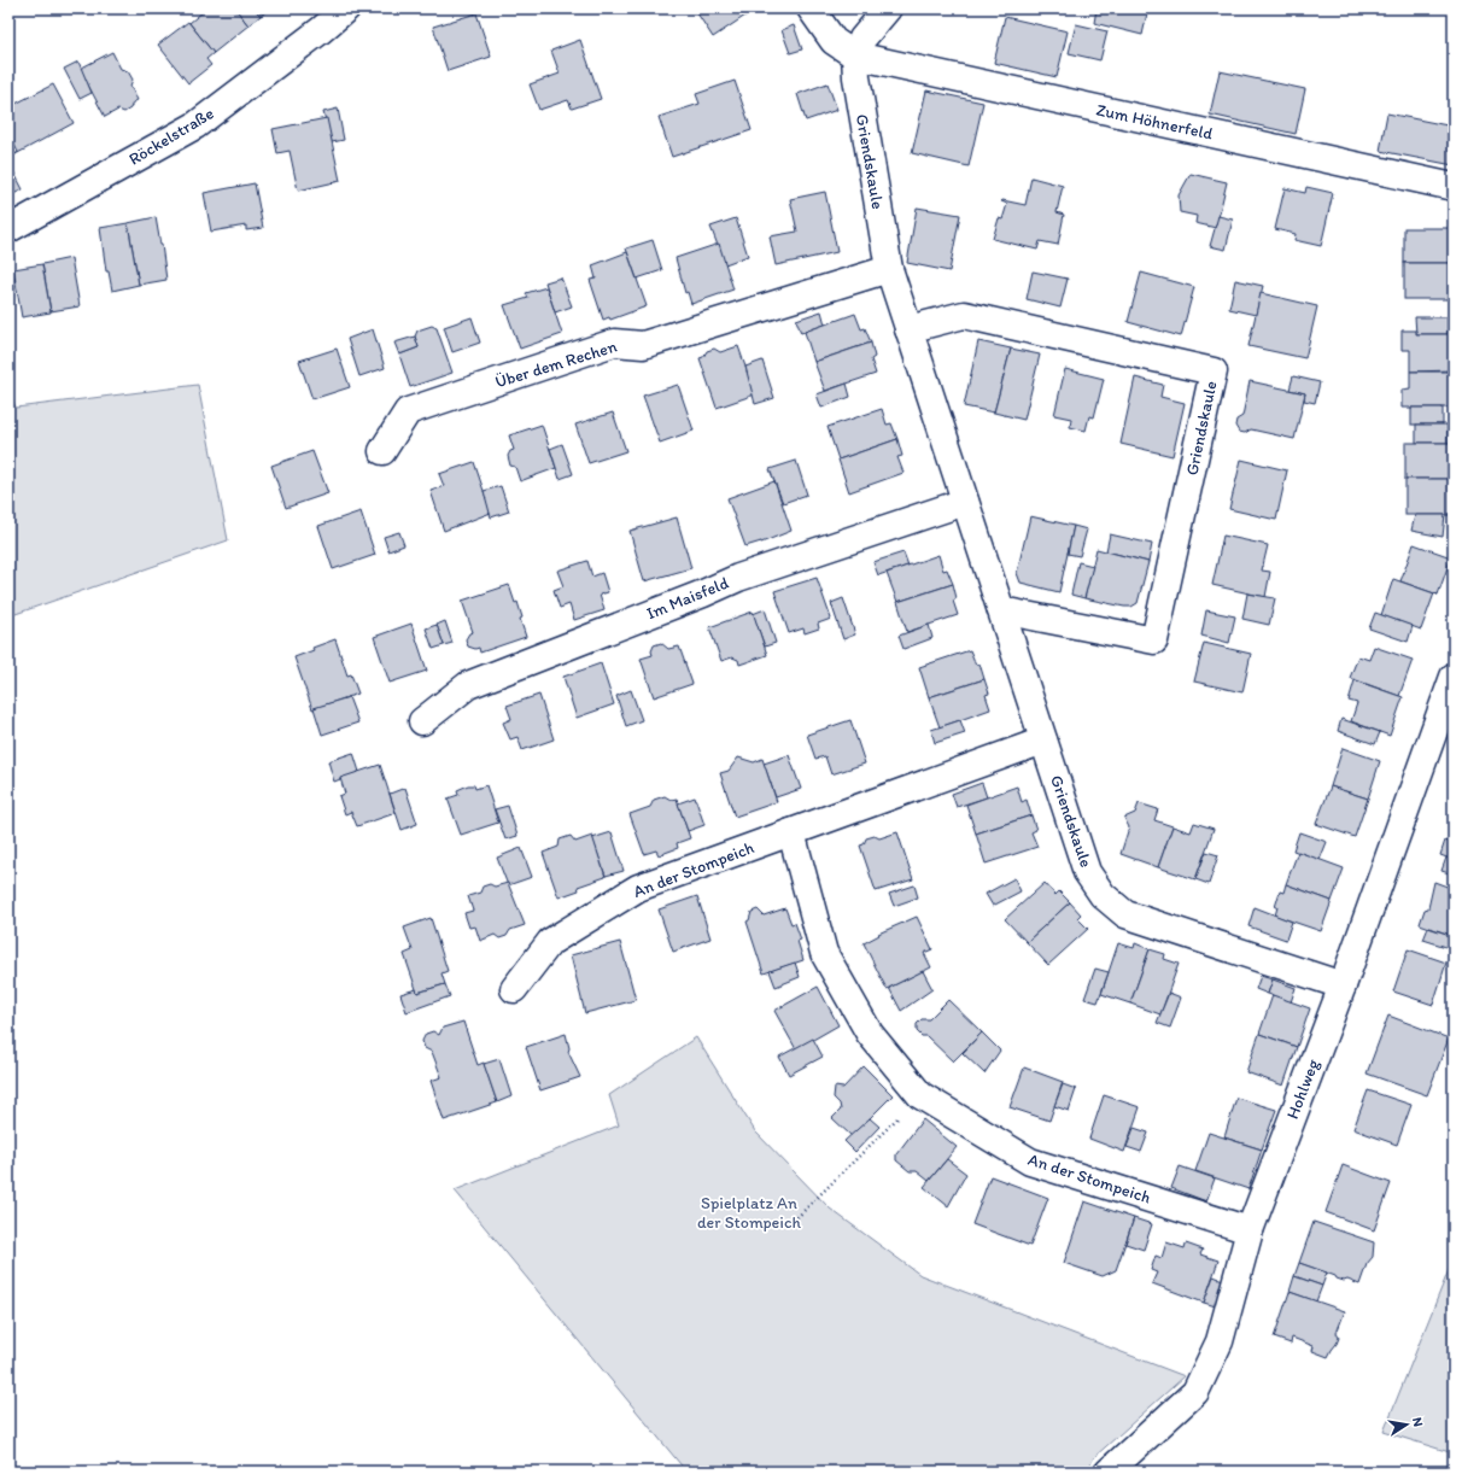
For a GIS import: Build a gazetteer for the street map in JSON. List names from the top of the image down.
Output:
{
  "streets": {
    "street": [
      "Zum Höhnerfeld",
      "Röckelstraße",
      "Griendskaule",
      "Über dem Rechen",
      "Im Maisfeld",
      "An der Stompeich",
      "Hohlweg"
    ]
  },
  "crossings": [
    ["Zum Höhnerfeld", "Griendskaule"],
    ["Griendskaule", "Über dem Rechen"],
    ["Griendskaule", "Im Maisfeld"],
    ["Griendskaule", "An der Stompeich"],
    ["Griendskaule", "Hohlweg"],
    ["An der Stompeich", "Hohlweg"]
  ],
  "parks": ["Spielplatz An der Stompeich"],
  "north": "right"
}
